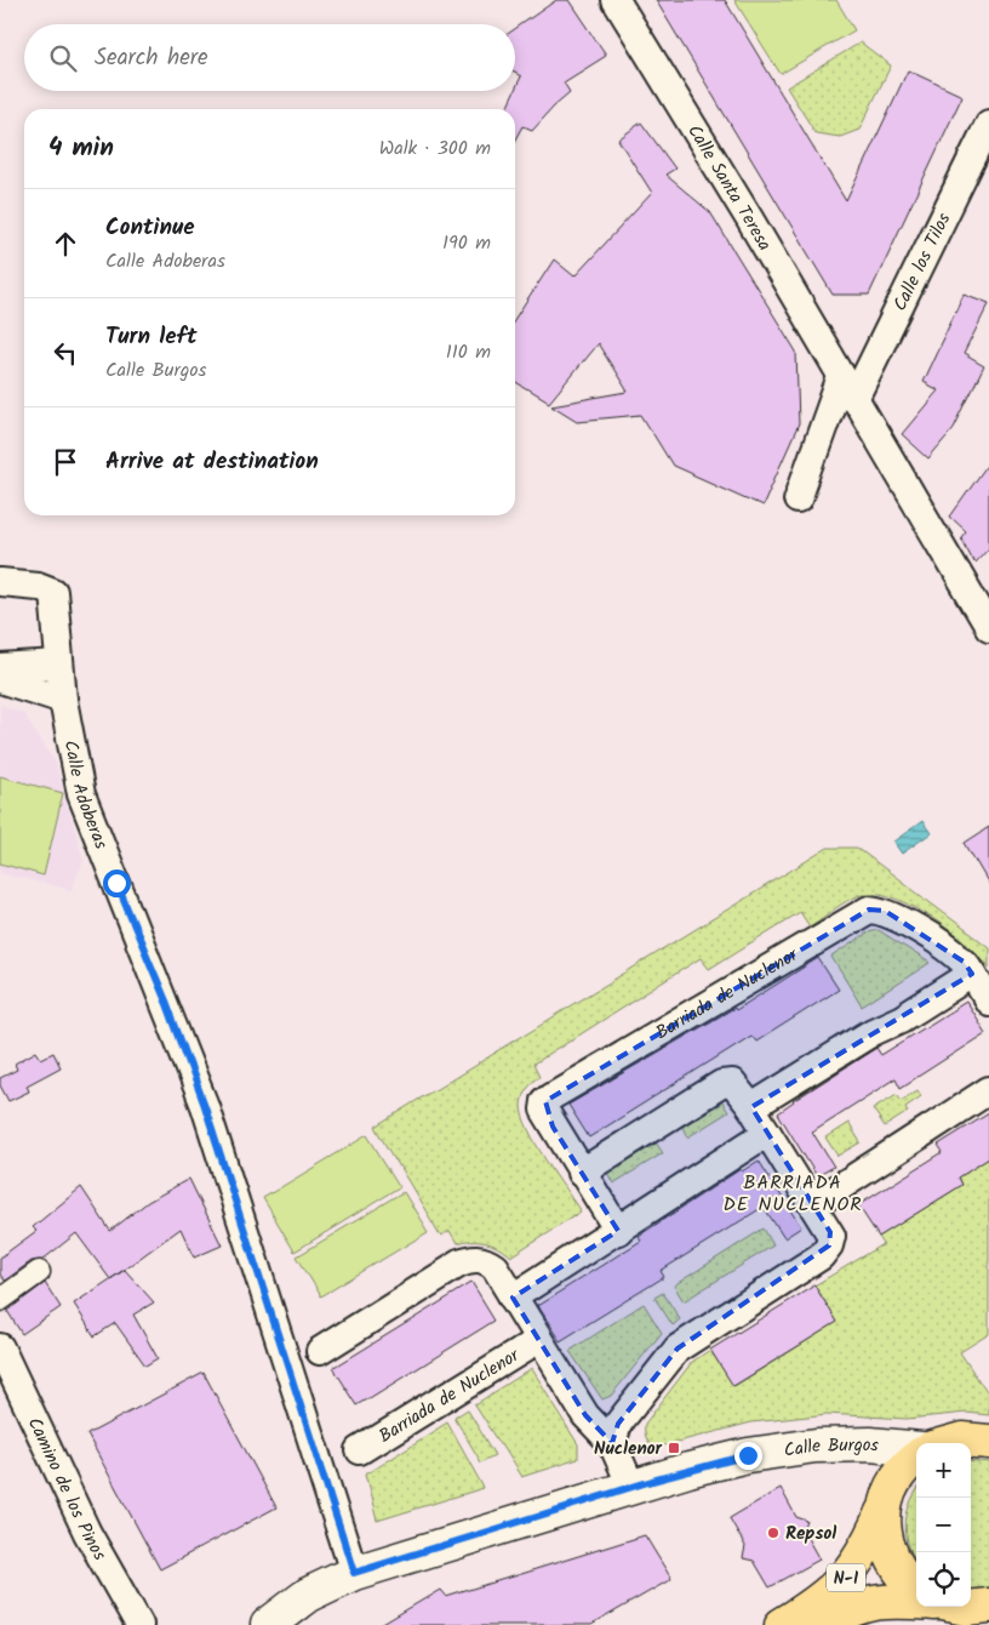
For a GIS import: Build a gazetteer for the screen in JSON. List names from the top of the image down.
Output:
{
  "streets": {
    "highway": ["N-I"],
    "main road": ["Calle Burgos"],
    "street": [
      "Calle Santa Teresa",
      "Calle los Tilos",
      "Calle Adoberas",
      "Barriada de Nuclenor",
      "Camino de los Pinos"
    ]
  },
  "crossings": [
    ["Calle Santa Teresa", "Calle los Tilos"],
    ["Calle Adoberas", "Calle Burgos"],
    ["Barriada de Nuclenor", "Calle Burgos"]
  ],
  "districts": ["BARRIADA DE NUCLENOR"],
  "places": {
    "transit": ["Nuclenor"],
    "other": ["Repsol"]
  },
  "page": {
    "search": "Search here",
    "heading": ["4 min", "Walk · 300 m"],
    "list": [
      ["Continue", "Calle Adoberas", "190 m"],
      ["Turn left", "Calle Burgos", "110 m"],
      "Arrive at destination"
    ],
    "map_buttons": ["+", "−"]
  }
}
